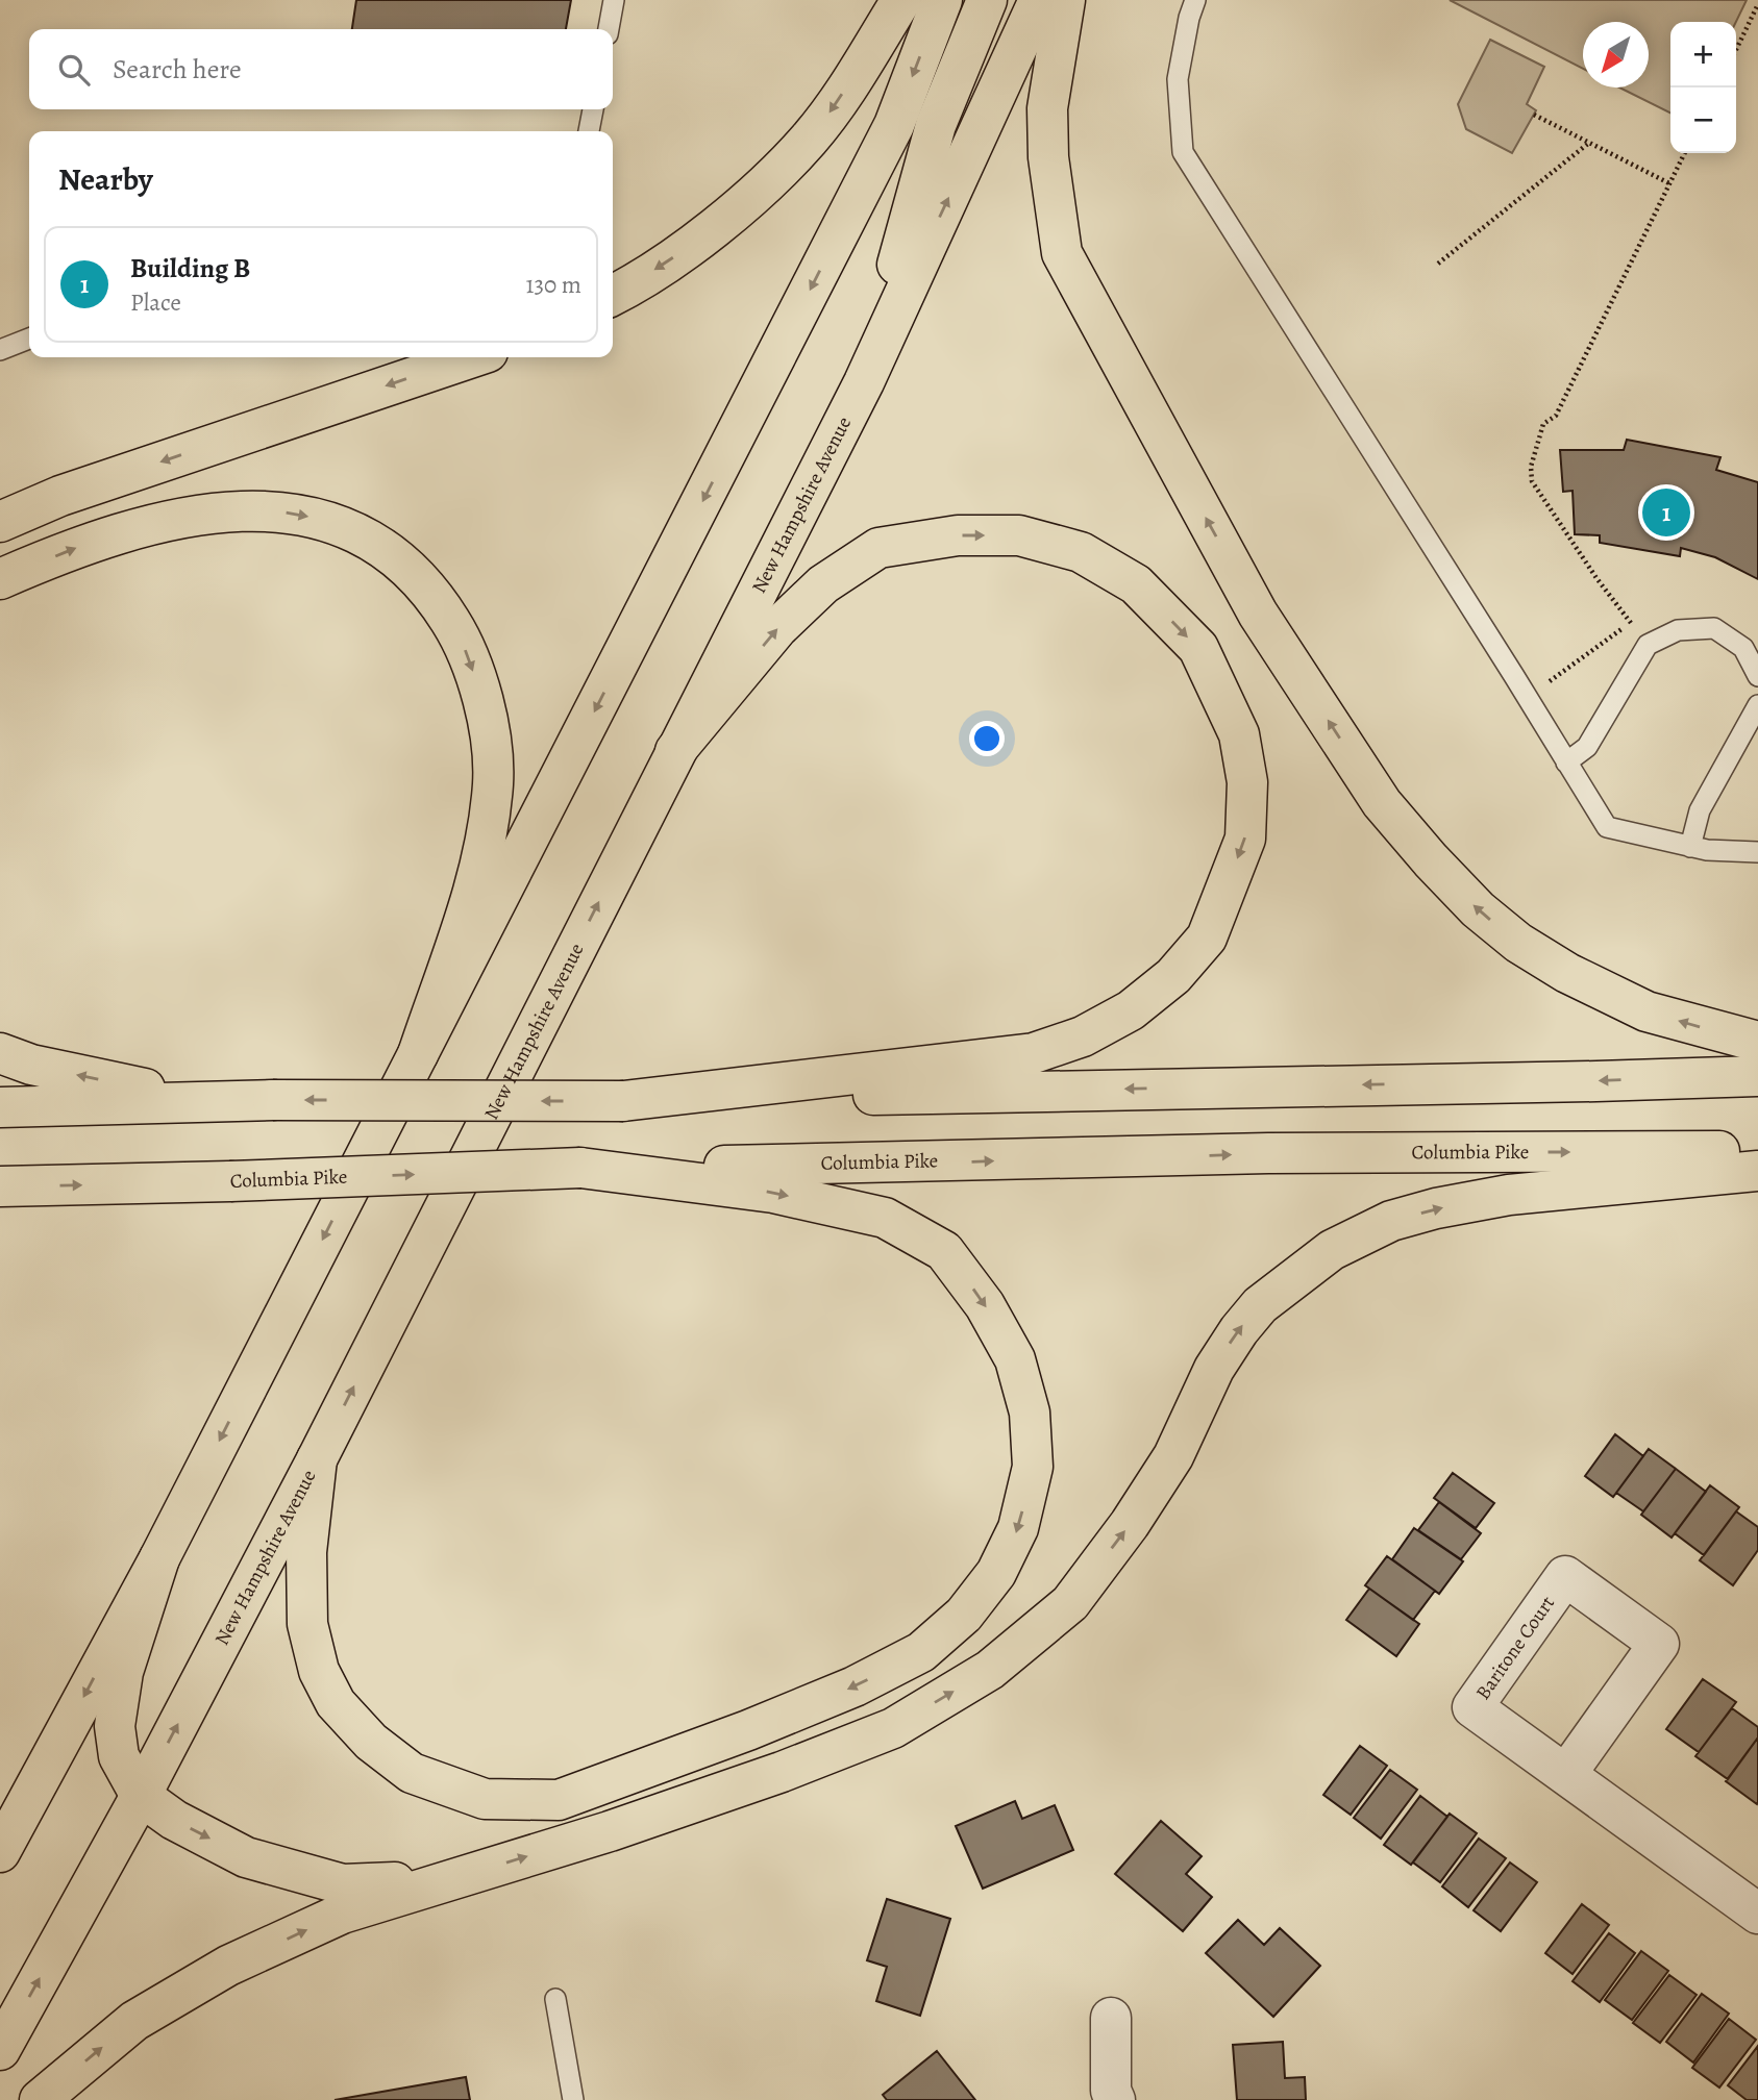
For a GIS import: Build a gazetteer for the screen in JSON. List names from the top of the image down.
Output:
{
  "streets": {
    "main road": ["New Hampshire Avenue", "Columbia Pike"],
    "street": ["Baritone Court"]
  },
  "north": "bottom left",
  "page": {
    "map_buttons": ["+", "−"],
    "search": "Search here",
    "heading": "Nearby",
    "list": [
      {
        "mark": "1",
        "name": "Building B",
        "note": "Place",
        "value": "130 m"
      }
    ],
    "pins": "1"
  }
}
